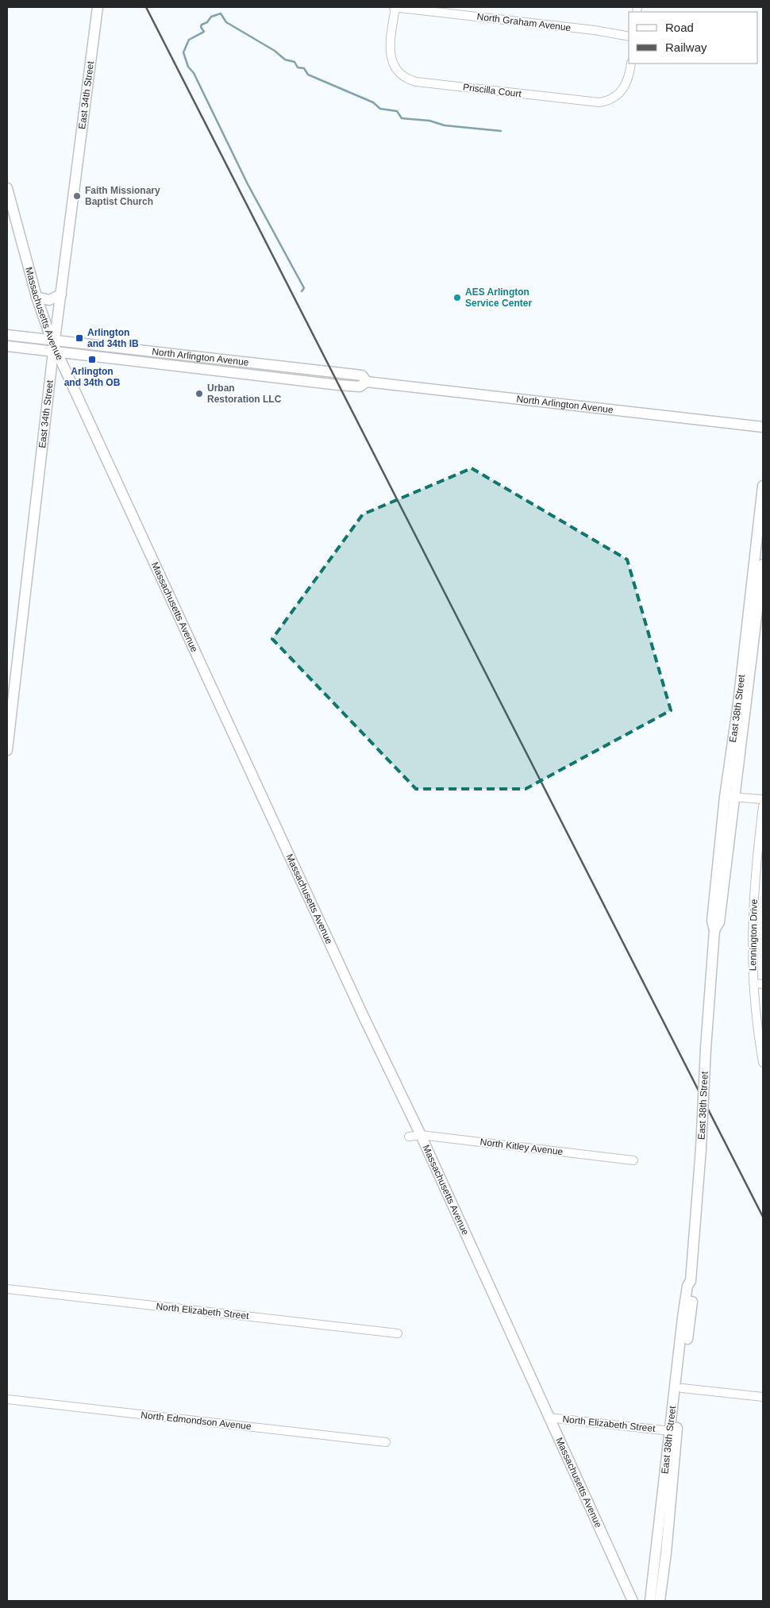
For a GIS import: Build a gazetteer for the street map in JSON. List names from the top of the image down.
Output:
{
  "streets": {
    "main road": [
      "East 34th Street",
      "Massachusetts Avenue",
      "North Arlington Avenue",
      "East 38th Street"
    ],
    "street": [
      "North Graham Avenue",
      "Priscilla Court",
      "Lennington Drive",
      "North Kitley Avenue",
      "North Elizabeth Street",
      "North Edmondson Avenue"
    ]
  },
  "crossings": [
    ["North Graham Avenue", "Priscilla Court"],
    ["East 34th Street", "Massachusetts Avenue"],
    ["East 34th Street", "North Arlington Avenue"],
    ["Massachusetts Avenue", "North Arlington Avenue"],
    ["Massachusetts Avenue", "North Kitley Avenue"],
    ["Massachusetts Avenue", "North Elizabeth Street"],
    ["East 38th Street", "North Elizabeth Street"]
  ],
  "places": {
    "other": ["Faith Missionary Baptist Church", "AES Arlington Service Center", "Urban Restoration LLC"],
    "transit": ["Arlington and 34th IB", "Arlington and 34th OB"]
  },
  "legend": ["Road", "Railway"]
}
